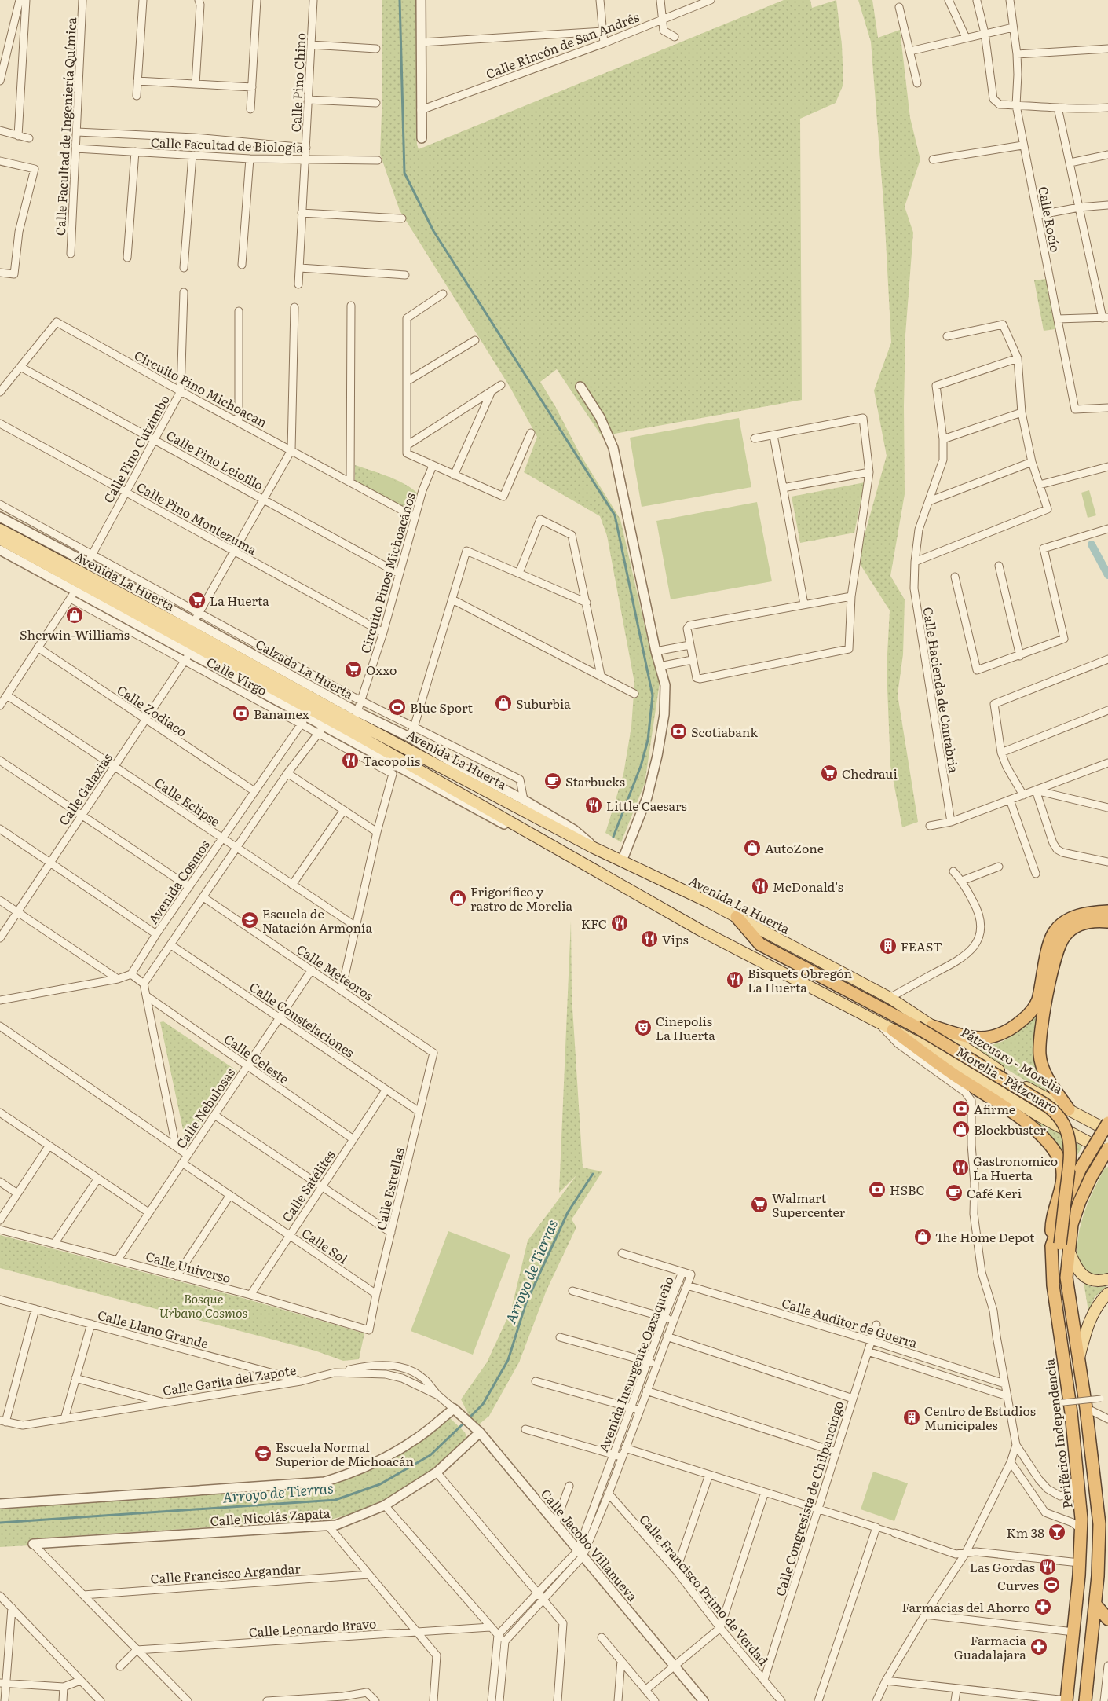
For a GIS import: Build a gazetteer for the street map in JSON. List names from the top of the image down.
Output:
{
  "streets": {
    "highway": ["Periférico Independencia"],
    "main road": ["Avenida La Huerta", "Pátzcuaro - Morelia", "Morelia - Pátzcuaro"],
    "street": [
      "Calle Rincón de San Andrés",
      "Calle Pino Chino",
      "Calle Facultad de Ingenierίa Quίmica",
      "Calle Facultad de Biología",
      "Calle Rocío",
      "Circuito Pino Michoacan",
      "Calle Pino Cutzimbo",
      "Calle Pino Leiofilo",
      "Calle Pino Montezuma",
      "Circuito Pinos Michoacános",
      "Calzada La Huerta",
      "Calle Virgo",
      "Calle Hacienda de Cantabria",
      "Calle Zodiaco",
      "Calle Galaxias",
      "Calle Eclipse",
      "Avenida Cosmos",
      "Calle Meteoros",
      "Calle Constelaciones",
      "Calle Celeste",
      "Calle Nebulosas",
      "Calle Satélites",
      "Calle Estrellas",
      "Calle Sol",
      "Calle Universo",
      "Calle Auditor de Guerra",
      "Calle Llano Grande",
      "Avenida Insurgente Oaxaqueño",
      "Calle Garita del Zapote",
      "Calle Congresista de Chilpancingo",
      "Calle Nicolás Zapata",
      "Calle Jacobo Villanueva",
      "Calle Francisco Argandar",
      "Calle Francisco Primo de Verdad",
      "Calle Leonardo Bravo"
    ]
  },
  "crossings": [
    ["Calle Pino Chino", "Calle Facultad de Biología"],
    ["Calle Facultad de Ingenierίa Quίmica", "Calle Facultad de Biología"],
    ["Circuito Pino Michoacan", "Calle Pino Cutzimbo"],
    ["Circuito Pino Michoacan", "Calle Pino Leiofilo"],
    ["Circuito Pino Michoacan", "Circuito Pinos Michoacános"],
    ["Calle Pino Cutzimbo", "Calle Pino Leiofilo"],
    ["Calle Pino Cutzimbo", "Calle Pino Montezuma"],
    ["Calle Pino Cutzimbo", "Avenida La Huerta"],
    ["Calle Pino Cutzimbo", "Calzada La Huerta"],
    ["Calle Pino Cutzimbo", "Calle Virgo"],
    ["Calle Pino Cutzimbo", "Calle Zodiaco"],
    ["Calle Pino Cutzimbo", "Calle Eclipse"],
    ["Calle Pino Leiofilo", "Circuito Pinos Michoacános"],
    ["Calle Pino Montezuma", "Circuito Pinos Michoacános"],
    ["Circuito Pinos Michoacános", "Avenida La Huerta"],
    ["Circuito Pinos Michoacános", "Calzada La Huerta"],
    ["Avenida La Huerta", "Calzada La Huerta"],
    ["Avenida La Huerta", "Calle Virgo"],
    ["Avenida La Huerta", "Calle Galaxias"],
    ["Avenida La Huerta", "Avenida Cosmos"],
    ["Avenida La Huerta", "Pátzcuaro - Morelia"],
    ["Avenida La Huerta", "Morelia - Pátzcuaro"],
    ["Calzada La Huerta", "Calle Virgo"],
    ["Calle Virgo", "Calle Galaxias"],
    ["Calle Virgo", "Avenida Cosmos"],
    ["Calle Zodiaco", "Calle Galaxias"],
    ["Calle Zodiaco", "Avenida Cosmos"],
    ["Calle Galaxias", "Calle Eclipse"],
    ["Calle Eclipse", "Avenida Cosmos"],
    ["Calle Meteoros", "Calle Nebulosas"],
    ["Calle Meteoros", "Calle Estrellas"],
    ["Calle Constelaciones", "Calle Nebulosas"],
    ["Calle Constelaciones", "Calle Satélites"],
    ["Calle Constelaciones", "Calle Estrellas"],
    ["Calle Celeste", "Calle Nebulosas"],
    ["Calle Celeste", "Calle Satélites"],
    ["Calle Nebulosas", "Calle Sol"],
    ["Calle Nebulosas", "Calle Universo"],
    ["Calle Satélites", "Calle Sol"],
    ["Calle Satélites", "Calle Universo"],
    ["Calle Estrellas", "Calle Sol"],
    ["Calle Estrellas", "Calle Universo"],
    ["Calle Auditor de Guerra", "Avenida Insurgente Oaxaqueño"],
    ["Calle Auditor de Guerra", "Calle Congresista de Chilpancingo"],
    ["Calle Llano Grande", "Calle Garita del Zapote"],
    ["Avenida Insurgente Oaxaqueño", "Calle Jacobo Villanueva"],
    ["Avenida Insurgente Oaxaqueño", "Calle Francisco Primo de Verdad"],
    ["Calle Garita del Zapote", "Calle Jacobo Villanueva"],
    ["Calle Congresista de Chilpancingo", "Calle Francisco Primo de Verdad"],
    ["Calle Nicolás Zapata", "Calle Jacobo Villanueva"]
  ],
  "water": ["Arroyo de Tierras"],
  "parks": ["Bosque Urbano Cosmos"],
  "places": {
    "supermarket": [
      "La Huerta",
      "Oxxo",
      "Chedraui",
      "Walmart Supercenter"
    ],
    "shop": [
      "Sherwin-Williams",
      "Suburbia",
      "AutoZone",
      "Frigorífico y rastro de Morelia",
      "Blockbuster",
      "The Home Depot"
    ],
    "sports": ["Blue Sport", "Curves"],
    "bank": [
      "Banamex",
      "Scotiabank",
      "Afirme",
      "HSBC"
    ],
    "restaurant": [
      "Tacopolis",
      "Little Caesars",
      "McDonald's",
      "KFC",
      "Vips",
      "Bisquets Obregón La Huerta",
      "Gastronomico La Huerta",
      "Las Gordas"
    ],
    "cafe": ["Starbucks", "Café Keri"],
    "school or university": ["Escuela de Natación Armonía", "Escuela Normal Superior de Michoacán"],
    "building": ["FEAST", "Centro de Estudios Municipales"],
    "theatre": ["Cinepolis La Huerta"],
    "bar": ["Km 38"],
    "pharmacy": ["Farmacias del Ahorro", "Farmacia Guadalajara"]
  }
}
